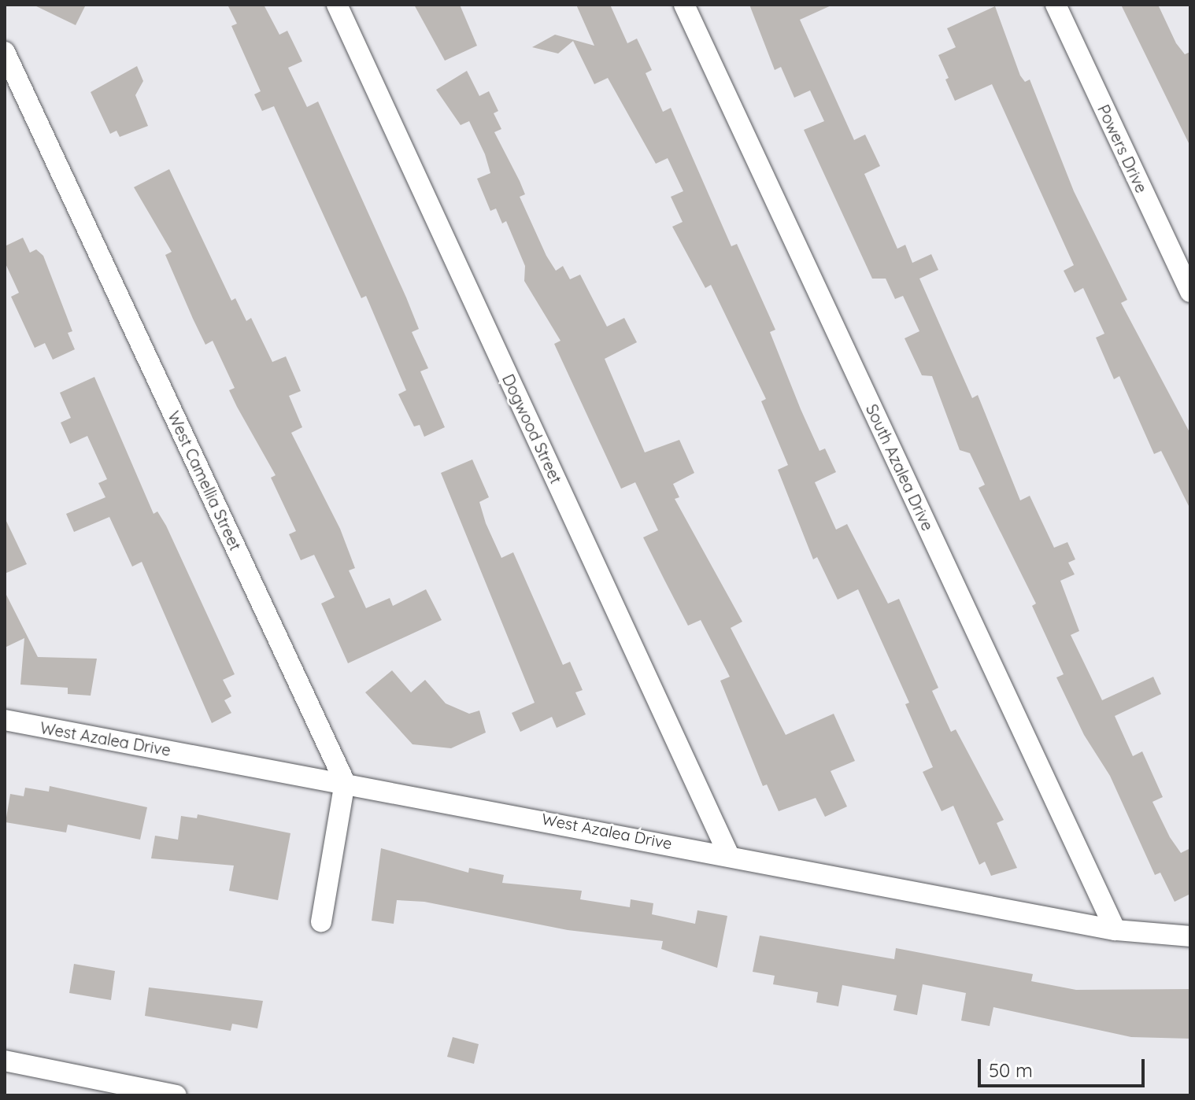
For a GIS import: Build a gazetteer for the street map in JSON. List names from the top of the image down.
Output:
{
  "streets": {
    "street": [
      "Powers Drive",
      "Dogwood Street",
      "South Azalea Drive",
      "West Camellia Street",
      "West Azalea Drive"
    ]
  },
  "crossings": [
    ["Dogwood Street", "West Azalea Drive"],
    ["South Azalea Drive", "West Azalea Drive"],
    ["West Camellia Street", "West Azalea Drive"]
  ],
  "scale_bar": "50 m"
}
